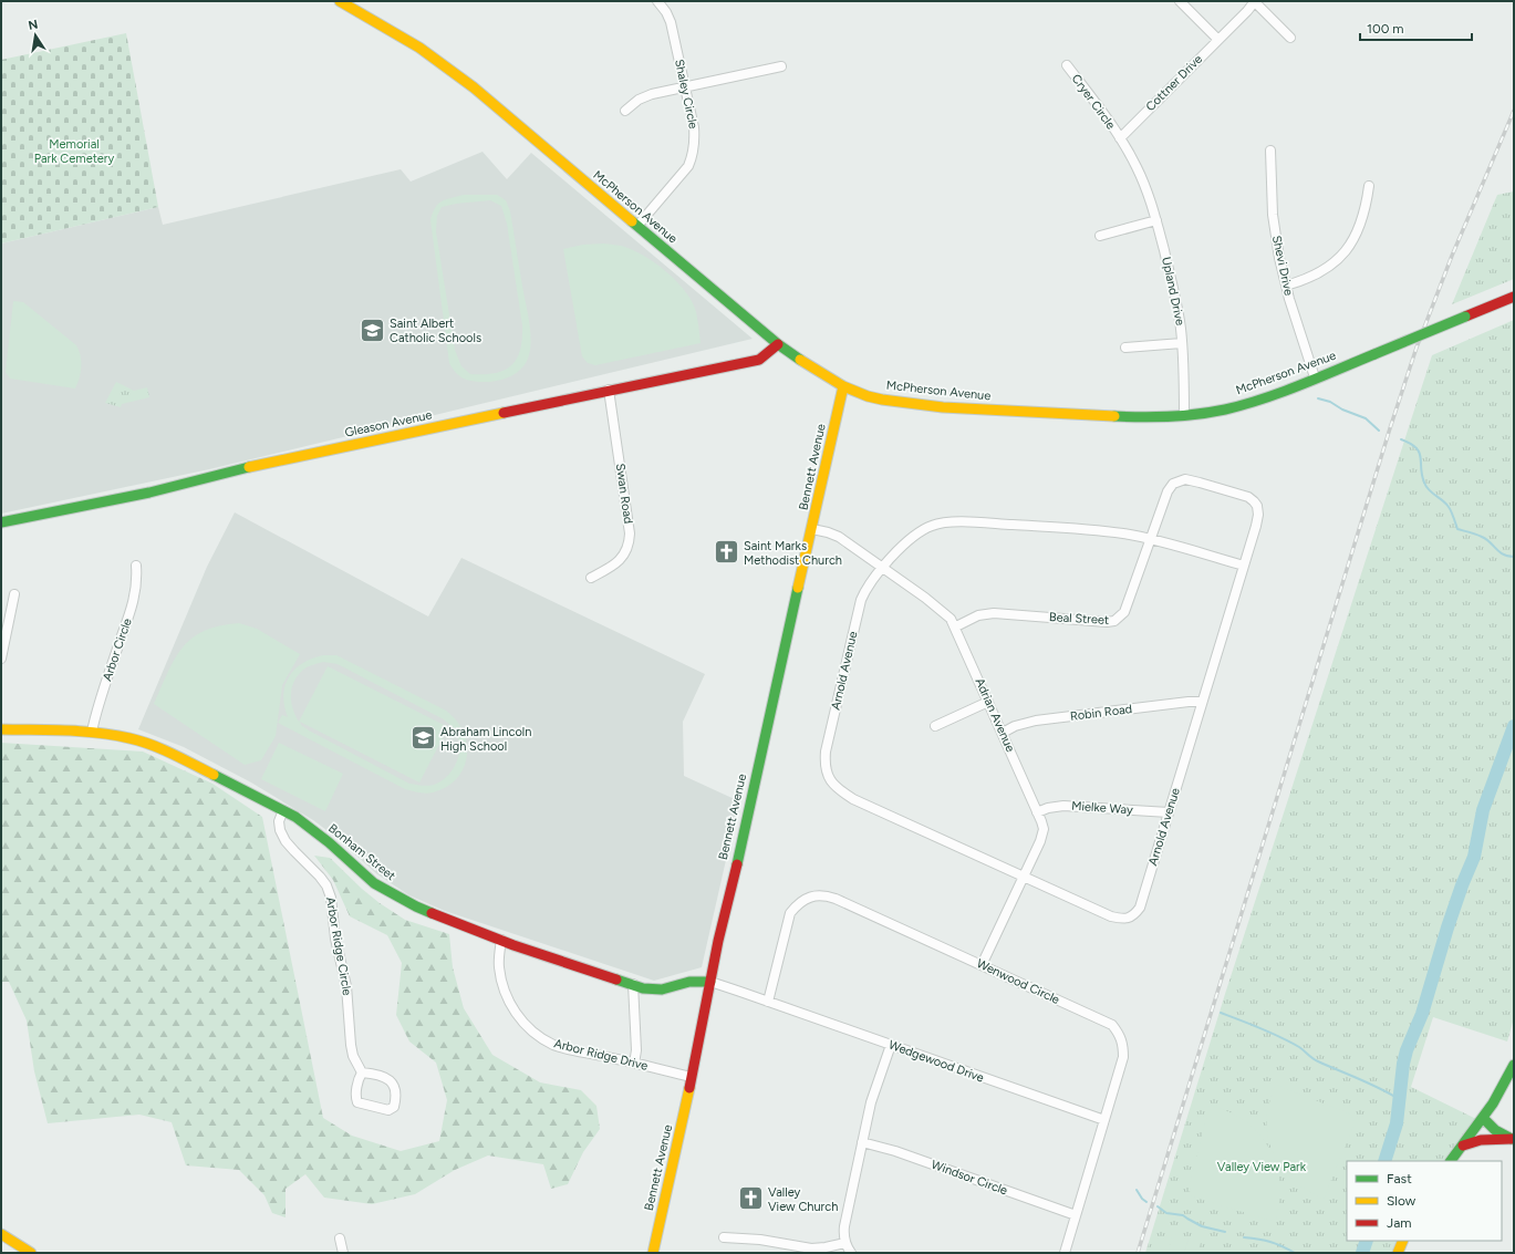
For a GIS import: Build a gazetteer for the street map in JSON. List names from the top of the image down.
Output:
{
  "streets": {
    "main road": [
      "McPherson Avenue",
      "Gleason Avenue",
      "Bennett Avenue",
      "Bonham Street"
    ],
    "street": [
      "Cottner Drive",
      "Shaley Circle",
      "Cryer Circle",
      "Shevi Drive",
      "Upland Drive",
      "Swan Road",
      "Beal Street",
      "Arbor Circle",
      "Arnold Avenue",
      "Robin Road",
      "Adrian Avenue",
      "Mielke Way",
      "Arbor Ridge Circle",
      "Wenwood Circle",
      "Arbor Ridge Drive",
      "Wedgewood Drive",
      "Windsor Circle"
    ]
  },
  "crossings": [
    ["Cottner Drive", "Cryer Circle"],
    ["Cottner Drive", "Upland Drive"],
    ["Shaley Circle", "McPherson Avenue"],
    ["Cryer Circle", "Upland Drive"],
    ["McPherson Avenue", "Shevi Drive"],
    ["McPherson Avenue", "Upland Drive"],
    ["McPherson Avenue", "Gleason Avenue"],
    ["McPherson Avenue", "Bennett Avenue"],
    ["Gleason Avenue", "Swan Road"],
    ["Bennett Avenue", "Adrian Avenue"],
    ["Bennett Avenue", "Bonham Street"],
    ["Bennett Avenue", "Arbor Ridge Drive"],
    ["Bennett Avenue", "Wedgewood Drive"],
    ["Beal Street", "Arnold Avenue"],
    ["Beal Street", "Adrian Avenue"],
    ["Arbor Circle", "Bonham Street"],
    ["Arnold Avenue", "Robin Road"],
    ["Arnold Avenue", "Adrian Avenue"],
    ["Arnold Avenue", "Mielke Way"],
    ["Robin Road", "Adrian Avenue"],
    ["Adrian Avenue", "Mielke Way"],
    ["Adrian Avenue", "Wenwood Circle"],
    ["Bonham Street", "Arbor Ridge Circle"],
    ["Bonham Street", "Arbor Ridge Drive"],
    ["Bonham Street", "Wedgewood Drive"],
    ["Wenwood Circle", "Wedgewood Drive"],
    ["Wenwood Circle", "Windsor Circle"]
  ],
  "parks": ["Memorial Park Cemetery", "Valley View Park"],
  "places": {
    "school or university": ["Saint Albert Catholic Schools", "Abraham Lincoln High School"],
    "church": ["Saint Marks Methodist Church", "Valley View Church"]
  },
  "legend": ["Fast", "Slow", "Jam"],
  "scale_bar": "100 m",
  "north": "top"
}
